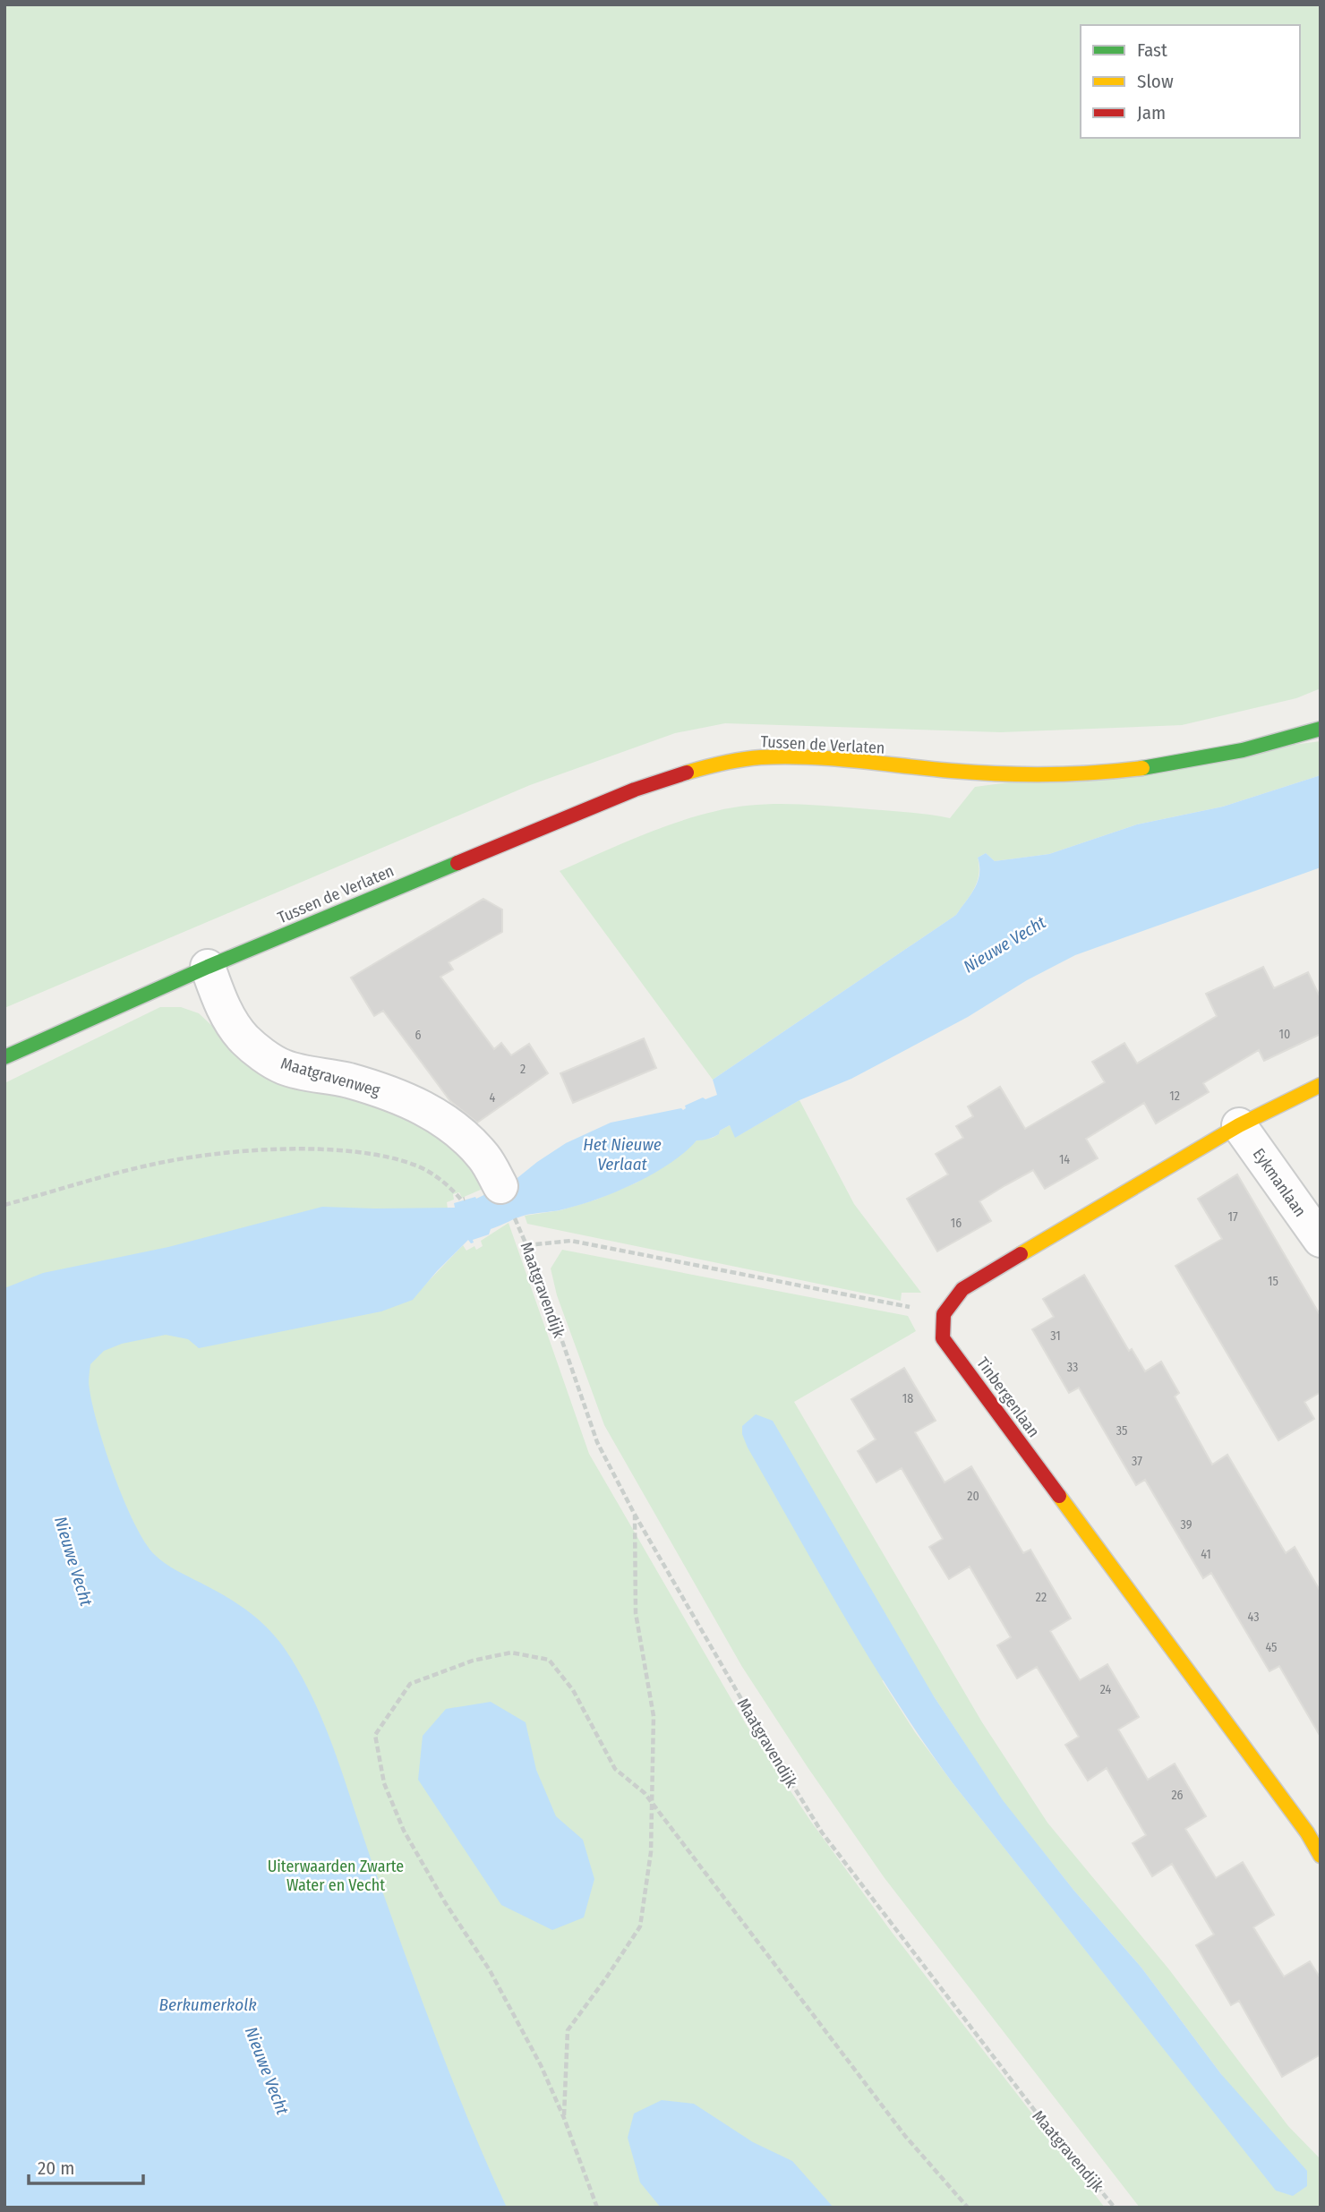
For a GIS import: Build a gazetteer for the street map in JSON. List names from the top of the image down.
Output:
{
  "streets": {
    "street": [
      "Tussen de Verlaten",
      "Maatgravenweg",
      "Eykmanlaan",
      "Tinbergenlaan"
    ],
    "path": ["Maatgravendijk"]
  },
  "crossings": [
    ["Tussen de Verlaten", "Maatgravenweg"]
  ],
  "water": ["Nieuwe Vecht", "Het Nieuwe Verlaat", "Berkumerkolk"],
  "parks": ["Uiterwaarden Zwarte Water en Vecht"],
  "house_numbers": [
    "10",
    "6",
    "2",
    "12",
    "4",
    "14",
    "17",
    "16",
    "15",
    "31",
    "33",
    "18",
    "35",
    "37",
    "20",
    "39",
    "41",
    "22",
    "43",
    "45",
    "24",
    "26"
  ],
  "legend": ["Fast", "Slow", "Jam"],
  "scale_bar": "20 m"
}
